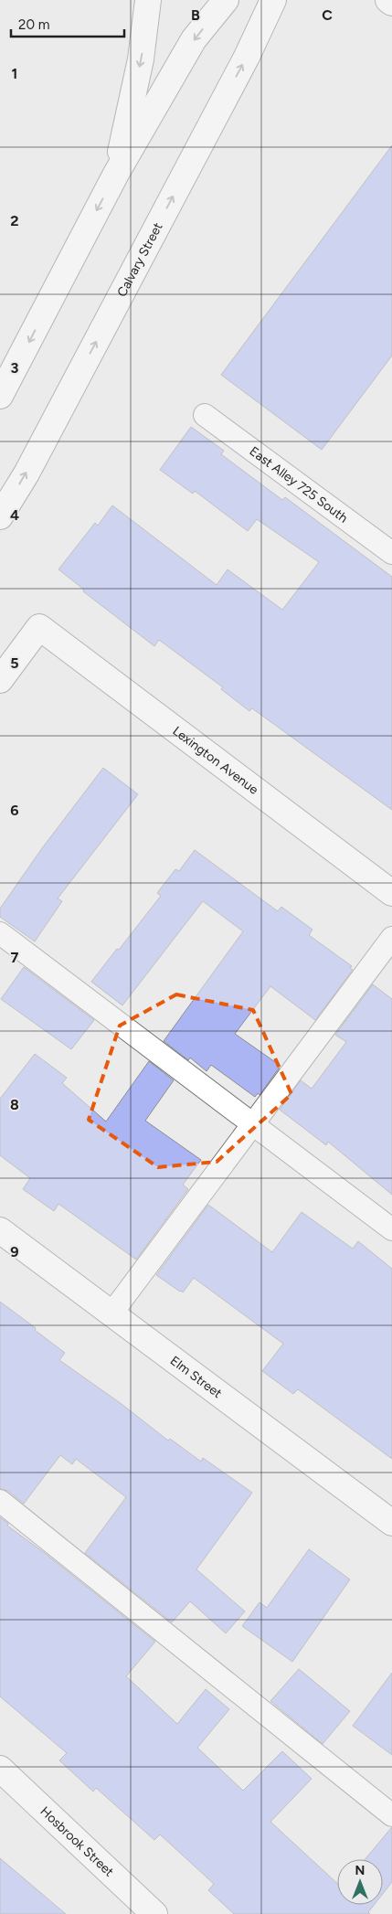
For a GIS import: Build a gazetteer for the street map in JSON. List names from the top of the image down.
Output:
{
  "streets": {
    "main road": [
      "Calvary Street",
      "Lexington Avenue",
      "Elm Street",
      "Hosbrook Street"
    ],
    "lane": ["East Alley 725 South"]
  },
  "scale_bar": "20 m",
  "north": "top",
  "grid": {
    "columns": ["B", "C"],
    "rows": [
      "1",
      "2",
      "3",
      "4",
      "5",
      "6",
      "7",
      "8",
      "9"
    ]
  }
}
